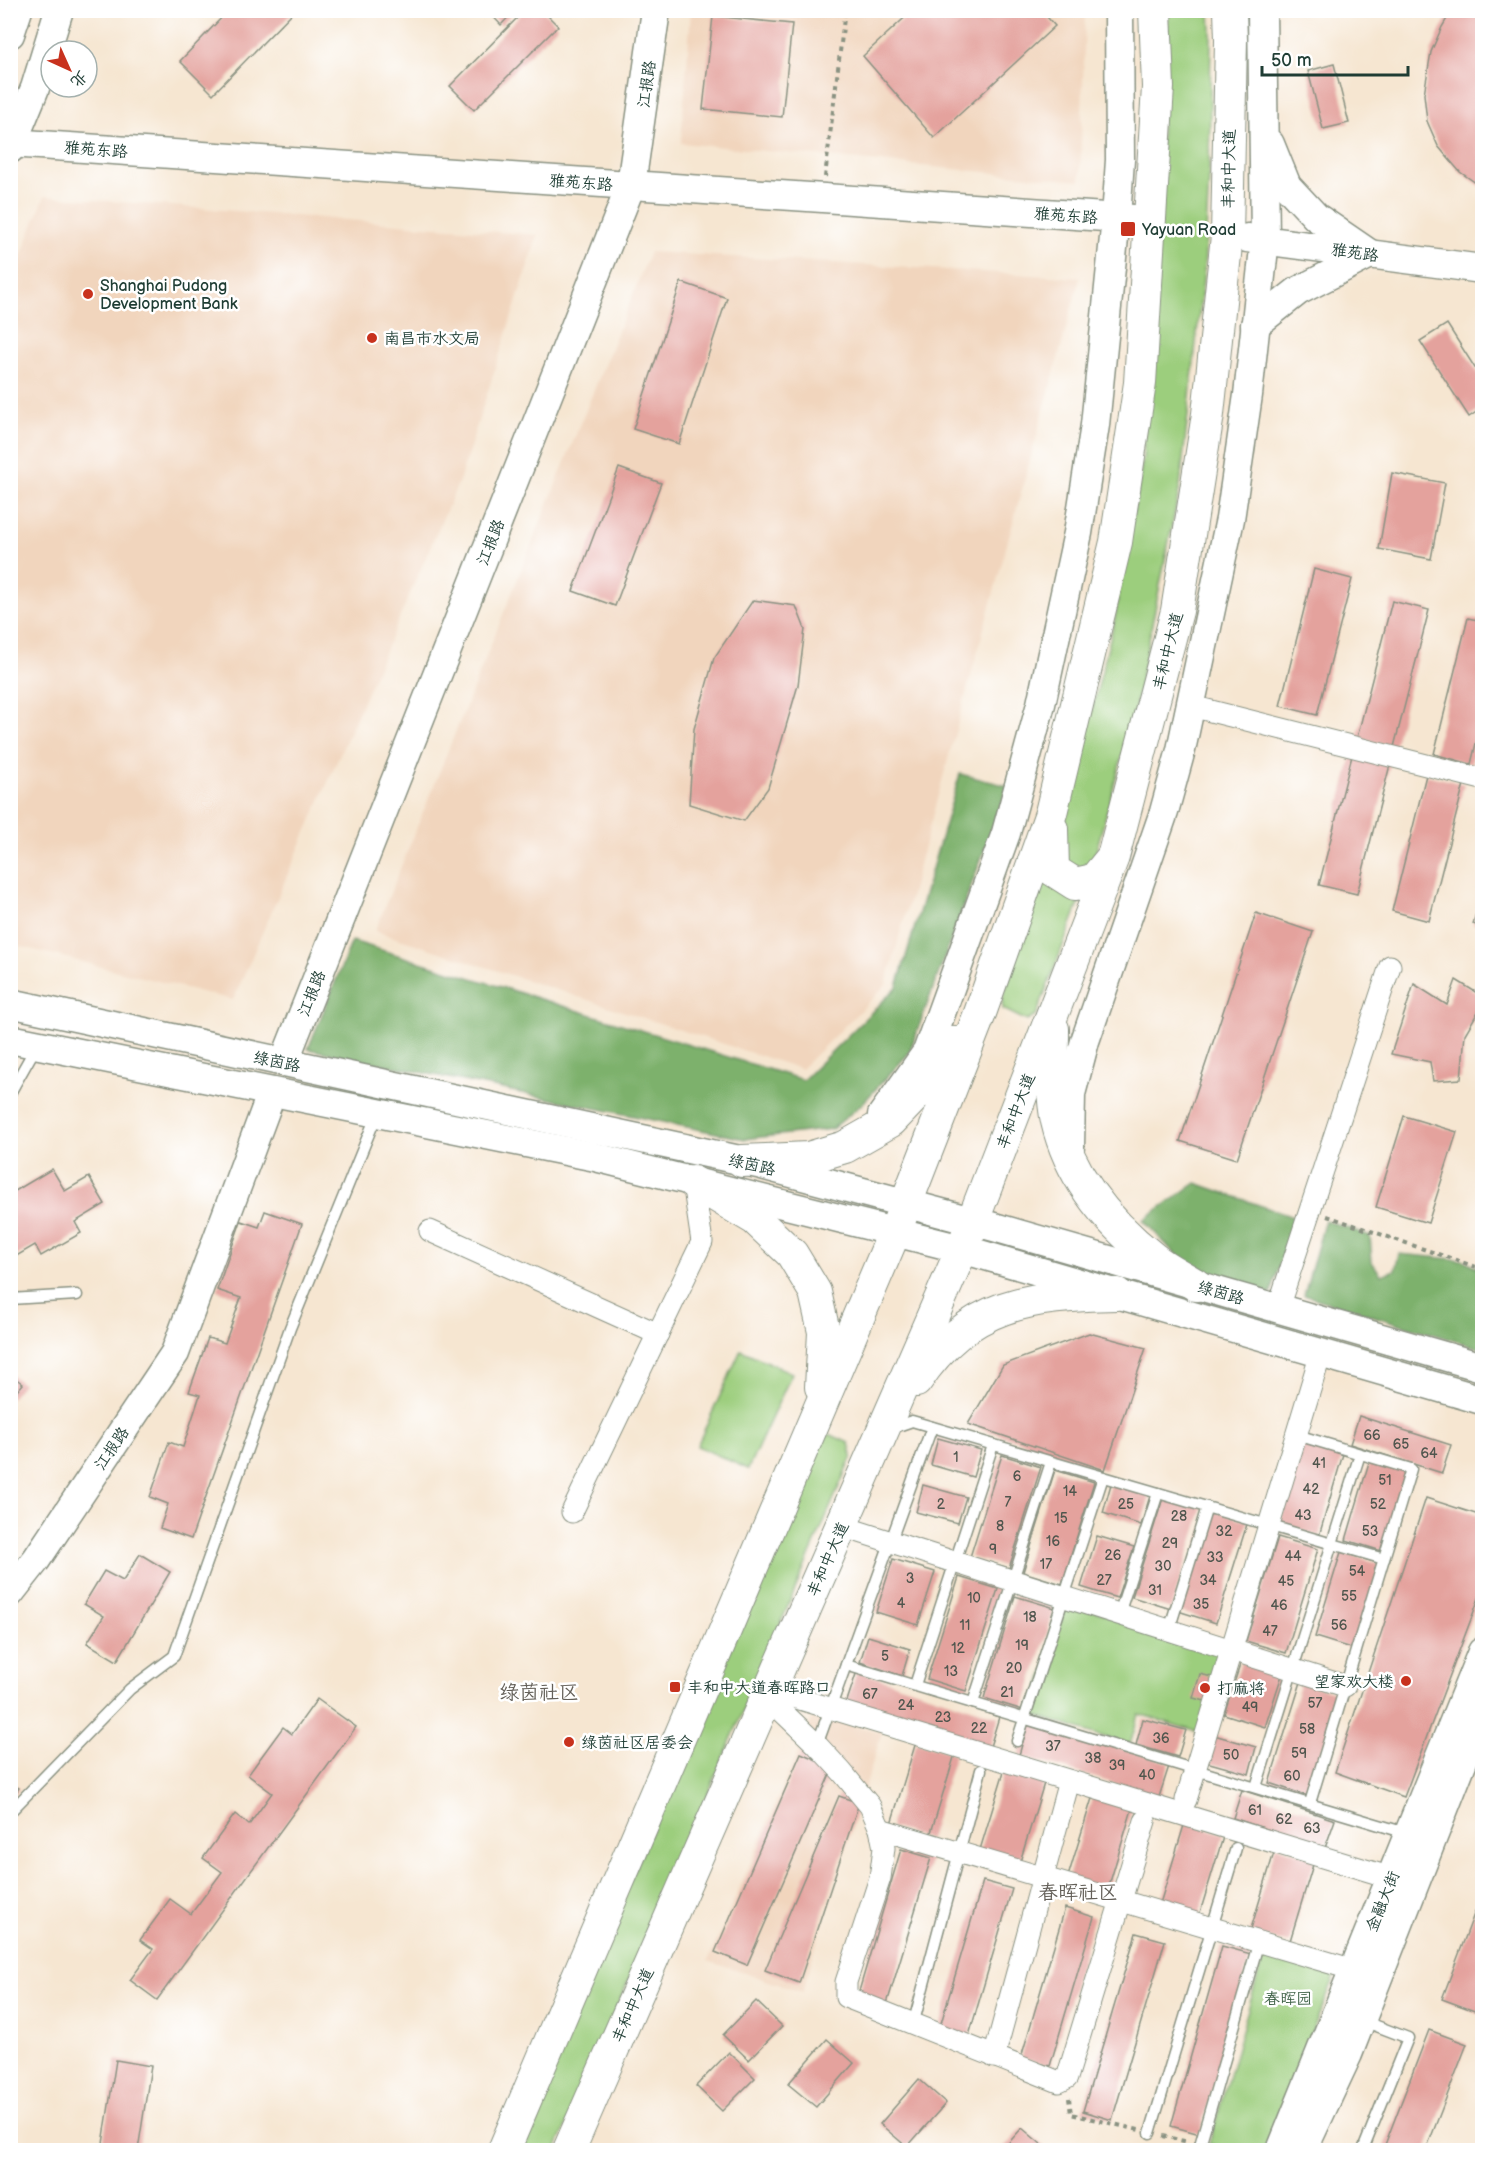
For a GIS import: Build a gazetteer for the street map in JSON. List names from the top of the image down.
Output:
{
  "streets": {
    "main road": [
      "江报路",
      "雅苑东路",
      "丰和中大道",
      "雅苑路",
      "绿茵路",
      "金融大街"
    ]
  },
  "crossings": [
    ["江报路", "雅苑东路"],
    ["江报路", "绿茵路"],
    ["丰和中大道", "雅苑路"],
    ["丰和中大道", "绿茵路"]
  ],
  "districts": ["绿茵社区", "春晖社区"],
  "parks": ["春晖园"],
  "places": {
    "transit": ["Yayuan Road", "丰和中大道春晖路口"],
    "other": [
      "Shanghai Pudong Development Bank",
      "南昌市水文局",
      "望家欢大楼",
      "打麻将",
      "绿茵社区居委会"
    ]
  },
  "house_numbers": [
    "66",
    "65",
    "64",
    "1",
    "41",
    "6",
    "51",
    "42",
    "14",
    "7",
    "2",
    "25",
    "52",
    "43",
    "28",
    "15",
    "8",
    "32",
    "53",
    "16",
    "29",
    "9",
    "26",
    "44",
    "33",
    "17",
    "30",
    "54",
    "3",
    "27",
    "34",
    "45",
    "31",
    "55",
    "10",
    "4",
    "35",
    "46",
    "18",
    "11",
    "56",
    "47",
    "19",
    "12",
    "5",
    "20",
    "13",
    "21",
    "67",
    "57",
    "24",
    "49",
    "23",
    "22",
    "58",
    "36",
    "37",
    "59",
    "50",
    "38",
    "39",
    "40",
    "60",
    "61",
    "62",
    "63"
  ],
  "scale_bar": "50 m",
  "north": "bottom right"
}
